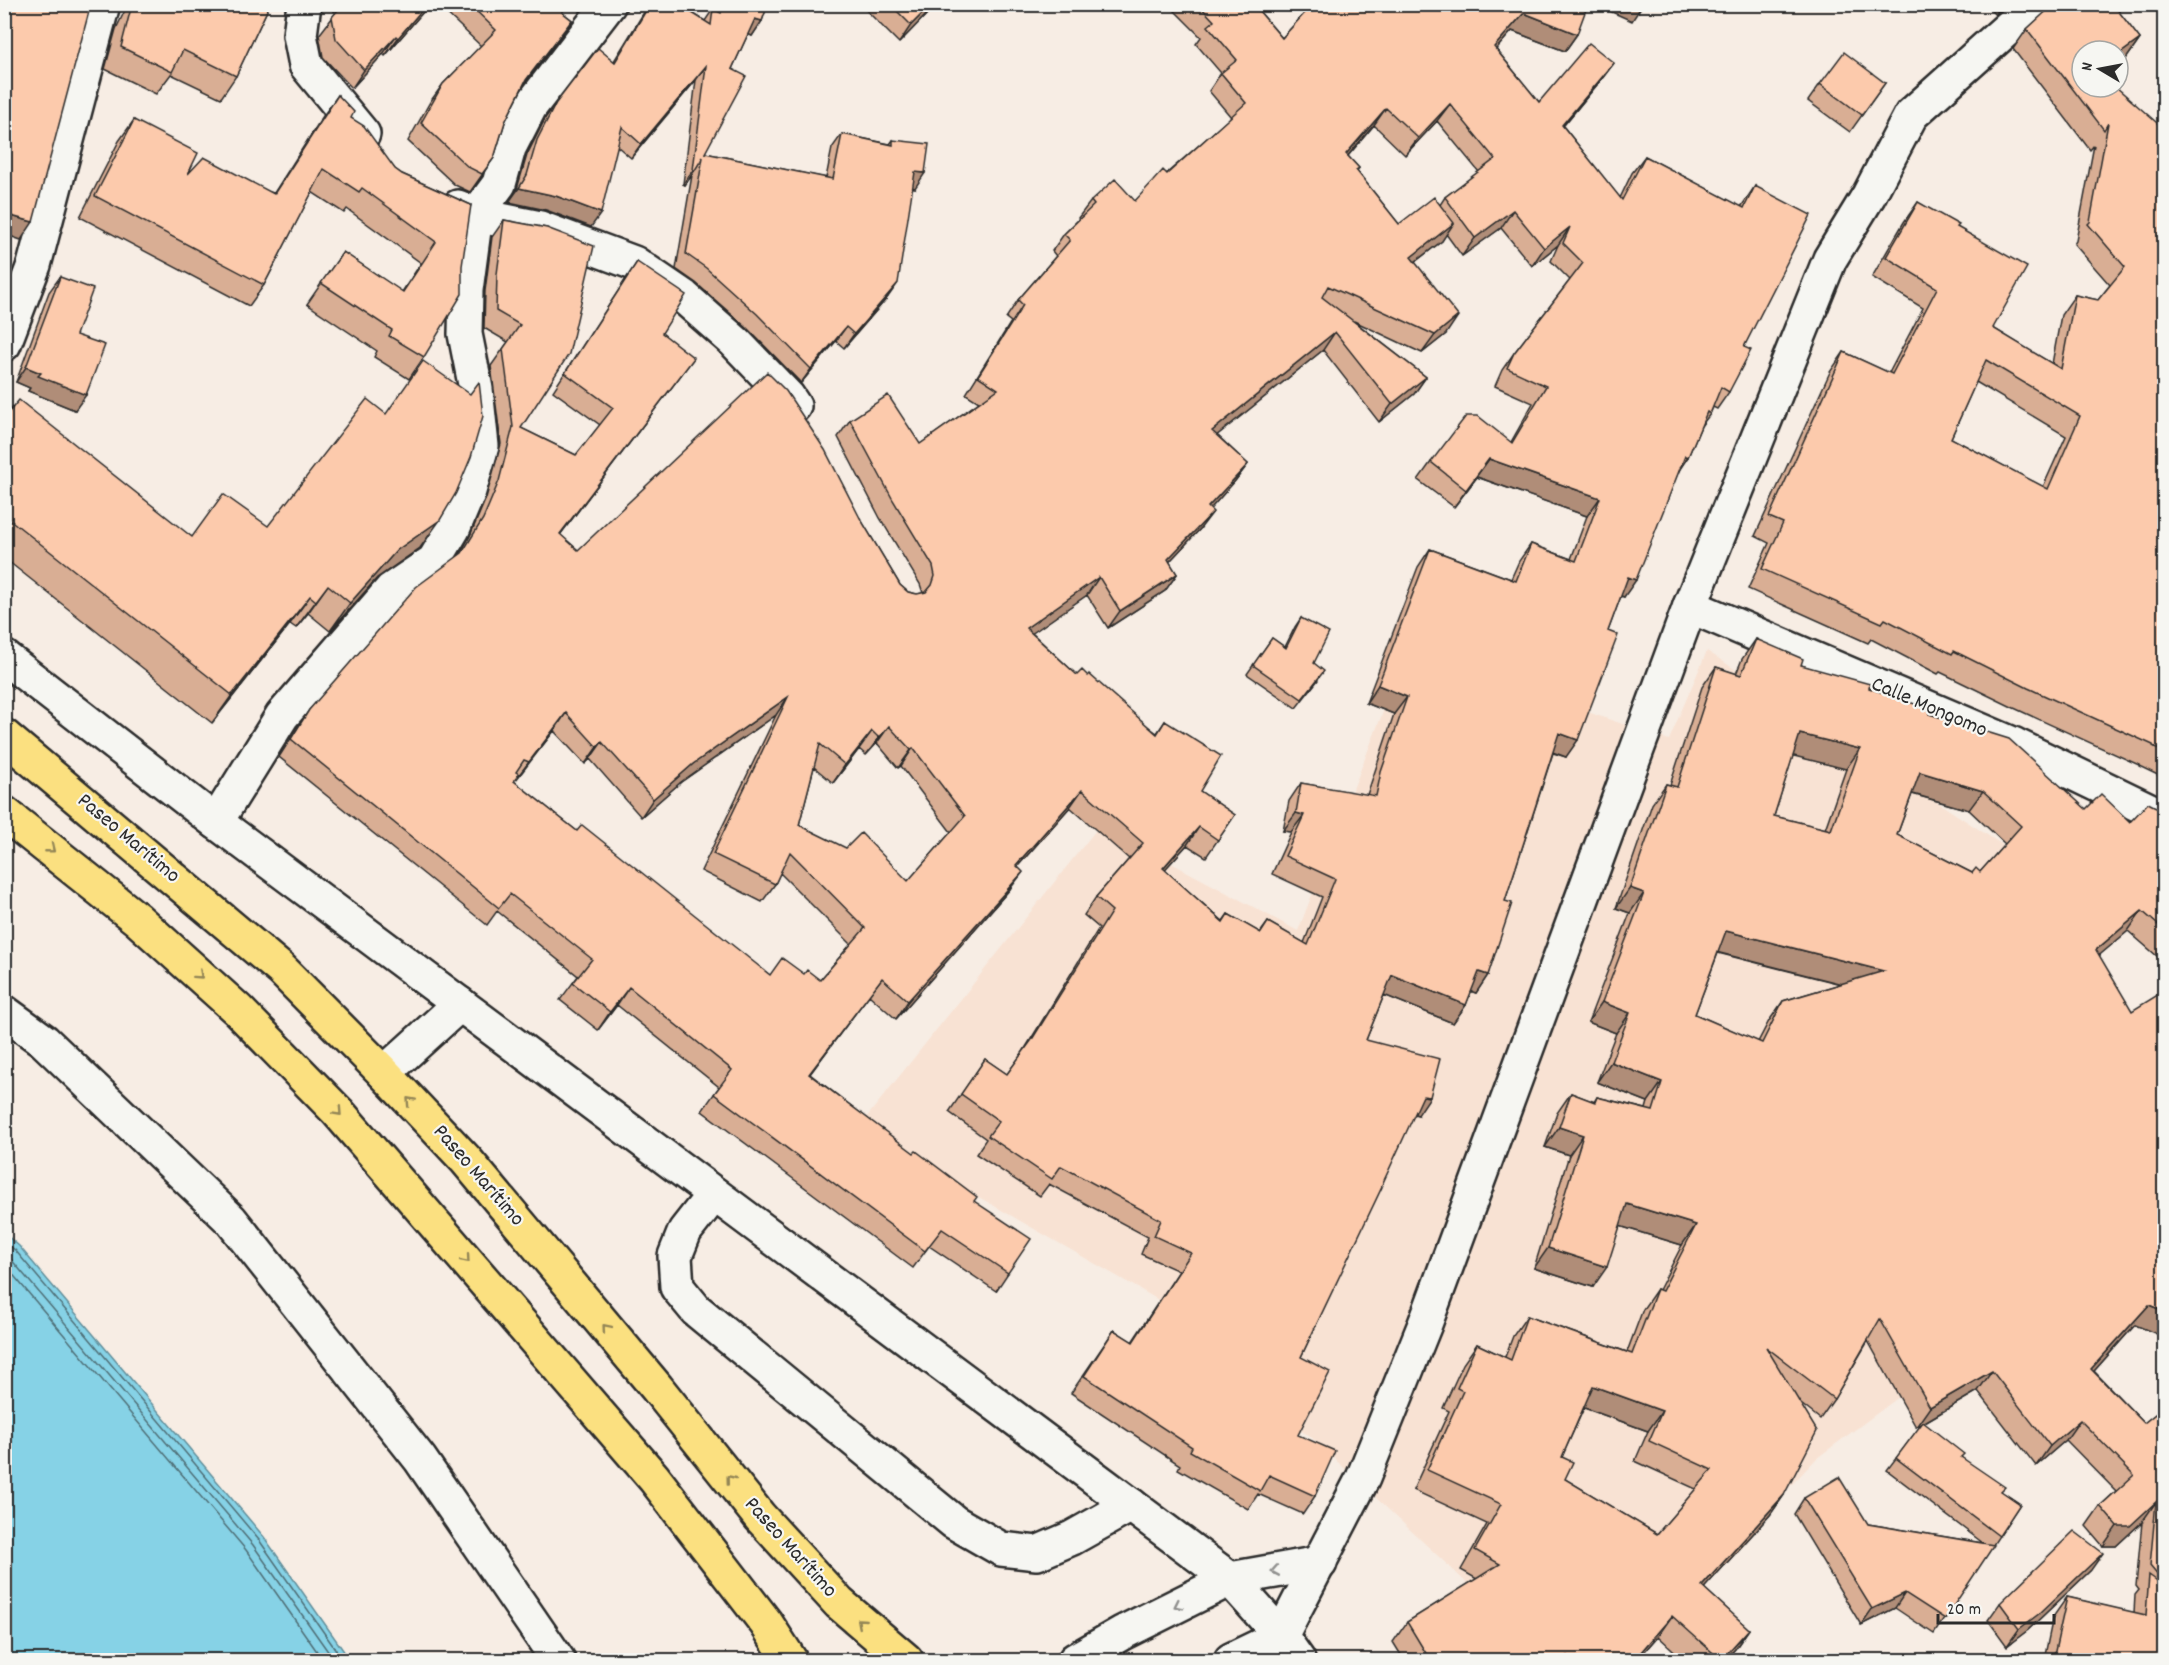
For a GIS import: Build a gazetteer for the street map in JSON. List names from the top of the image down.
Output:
{
  "streets": {
    "main road": ["Paseo Marítimo"],
    "street": ["Calle Mongomo"]
  },
  "scale_bar": "20 m",
  "north": "left"
}
